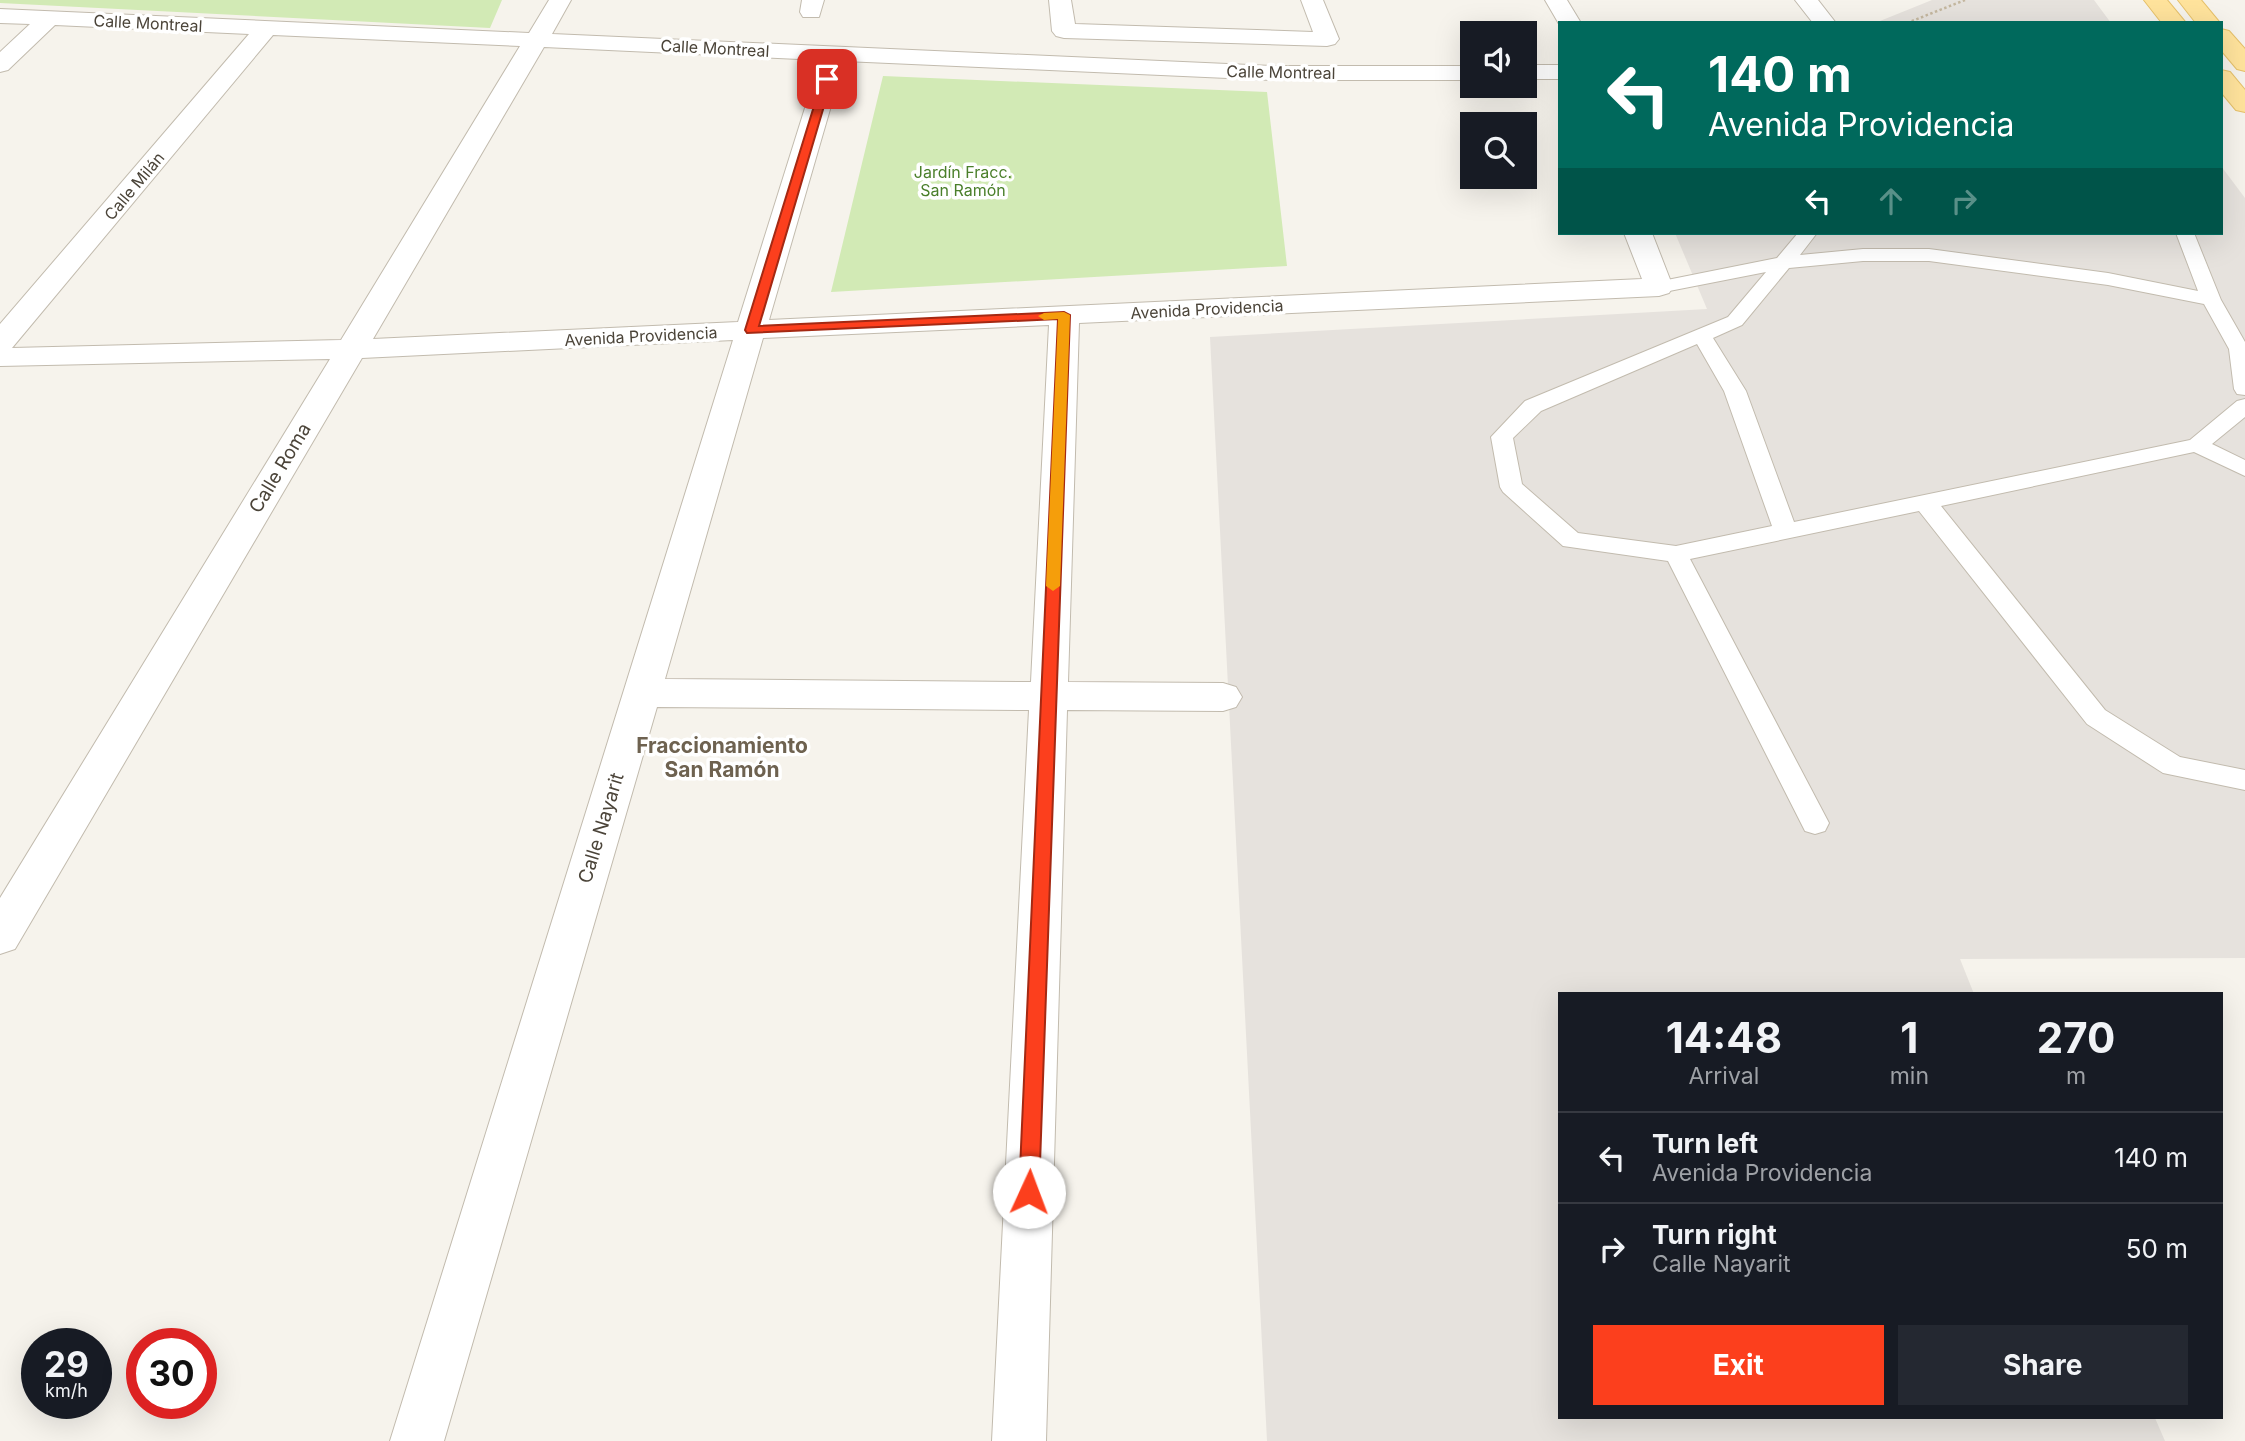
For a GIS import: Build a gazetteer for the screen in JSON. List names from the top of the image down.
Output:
{
  "streets": {
    "street": [
      "Calle Montreal",
      "Calle Milán",
      "Avenida Providencia",
      "Calle Roma",
      "Calle Nayarit"
    ]
  },
  "crossings": [
    ["Calle Montreal", "Calle Milán"],
    ["Calle Montreal", "Calle Roma"],
    ["Calle Montreal", "Calle Nayarit"],
    ["Avenida Providencia", "Calle Roma"],
    ["Avenida Providencia", "Calle Nayarit"]
  ],
  "districts": ["Fraccionamiento San Ramón"],
  "parks": ["Jardín Fracc. San Ramón"],
  "page": {
    "turn": ["140 m", "Avenida Providencia"],
    "eta": [
      "14:48",
      "Arrival",
      "1",
      "min",
      "270",
      "m"
    ],
    "list": [
      {
        "name": "Turn left",
        "note": "Avenida Providencia",
        "value": "140 m"
      },
      {
        "name": "Turn right",
        "note": "Calle Nayarit",
        "value": "50 m"
      }
    ],
    "buttons": ["Exit", "Share"],
    "speed": "29 km/h",
    "limit": "30"
  }
}
